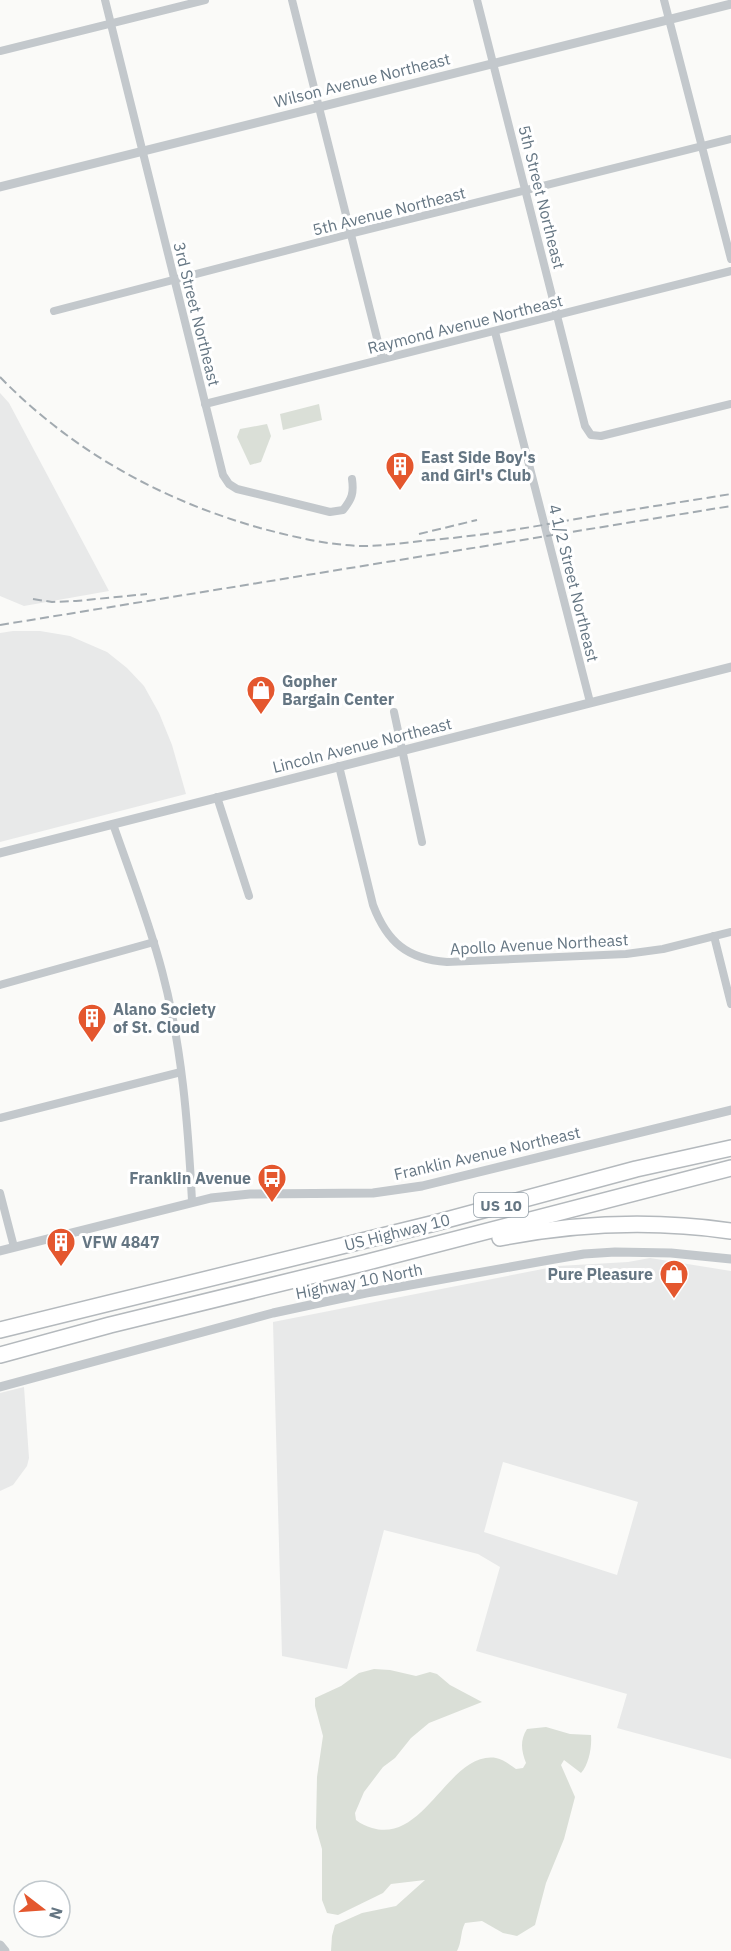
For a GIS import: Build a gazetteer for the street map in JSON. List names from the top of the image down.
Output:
{
  "streets": {
    "highway": ["US 10", "US Highway 10"],
    "street": [
      "Wilson Avenue Northeast",
      "5th Street Northeast",
      "5th Avenue Northeast",
      "3rd Street Northeast",
      "Raymond Avenue Northeast",
      "4 1/2 Street Northeast",
      "Lincoln Avenue Northeast",
      "Apollo Avenue Northeast",
      "Franklin Avenue Northeast",
      "Highway 10 North"
    ]
  },
  "crossings": [
    ["Wilson Avenue Northeast", "5th Street Northeast"],
    ["Wilson Avenue Northeast", "3rd Street Northeast"],
    ["5th Street Northeast", "5th Avenue Northeast"],
    ["5th Street Northeast", "Raymond Avenue Northeast"],
    ["5th Avenue Northeast", "3rd Street Northeast"],
    ["3rd Street Northeast", "Raymond Avenue Northeast"],
    ["Raymond Avenue Northeast", "4 1/2 Street Northeast"],
    ["4 1/2 Street Northeast", "Lincoln Avenue Northeast"],
    ["Lincoln Avenue Northeast", "Apollo Avenue Northeast"]
  ],
  "places": {
    "building": ["East Side Boy's and Girl's Club", "Alano Society of St. Cloud", "VFW 4847"],
    "shop": ["Gopher Bargain Center", "Pure Pleasure"],
    "bus stop": ["Franklin Avenue"]
  },
  "north": "right"
}
